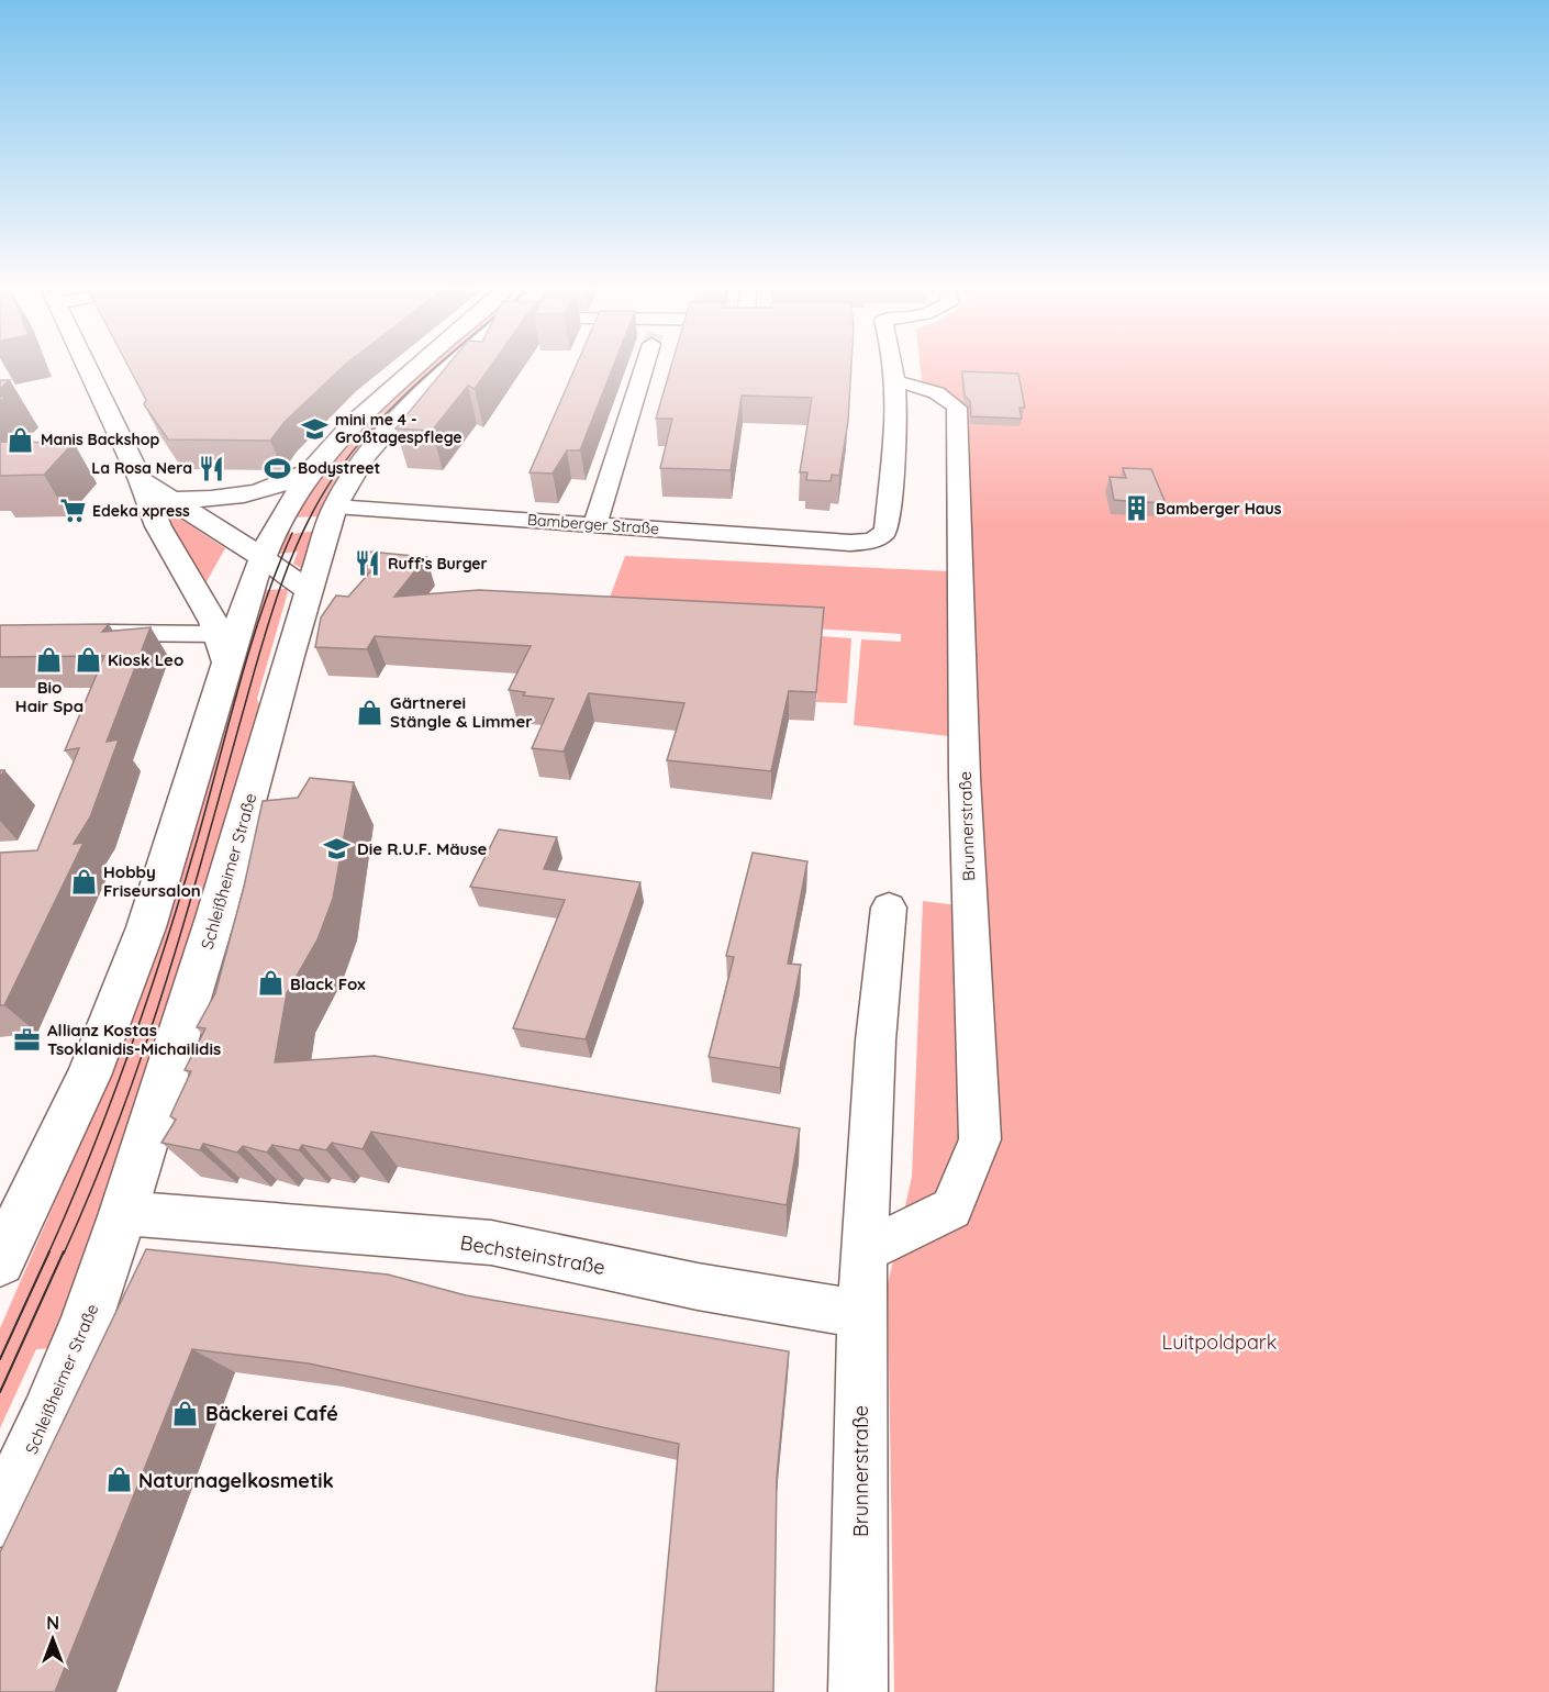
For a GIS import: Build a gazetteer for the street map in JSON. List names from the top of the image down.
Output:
{
  "streets": {
    "main road": ["Schleißheimer Straße"],
    "street": ["Bamberger Straße", "Brunnerstraße", "Bechsteinstraße"]
  },
  "crossings": [
    ["Bamberger Straße", "Brunnerstraße"],
    ["Bamberger Straße", "Schleißheimer Straße"],
    ["Brunnerstraße", "Bechsteinstraße"],
    ["Schleißheimer Straße", "Bechsteinstraße"]
  ],
  "parks": ["Luitpoldpark"],
  "places": {
    "school or university": ["mini me 4 - Großtagespflege", "Die R.U.F. Mäuse"],
    "shop": [
      "Manis Backshop",
      "Kiosk Leo",
      "Bio Hair Spa",
      "Gärtnerei Stängle & Limmer",
      "Hobby Friseursalon",
      "Black Fox",
      "Bäckerei Café",
      "Naturnagelkosmetik"
    ],
    "restaurant": ["La Rosa Nera", "Ruff’s Burger"],
    "sports": ["Bodystreet"],
    "building": ["Bamberger Haus"],
    "supermarket": ["Edeka xpress"],
    "office": ["Allianz Kostas Tsoklanidis-Michailidis"]
  },
  "north": "top"
}
